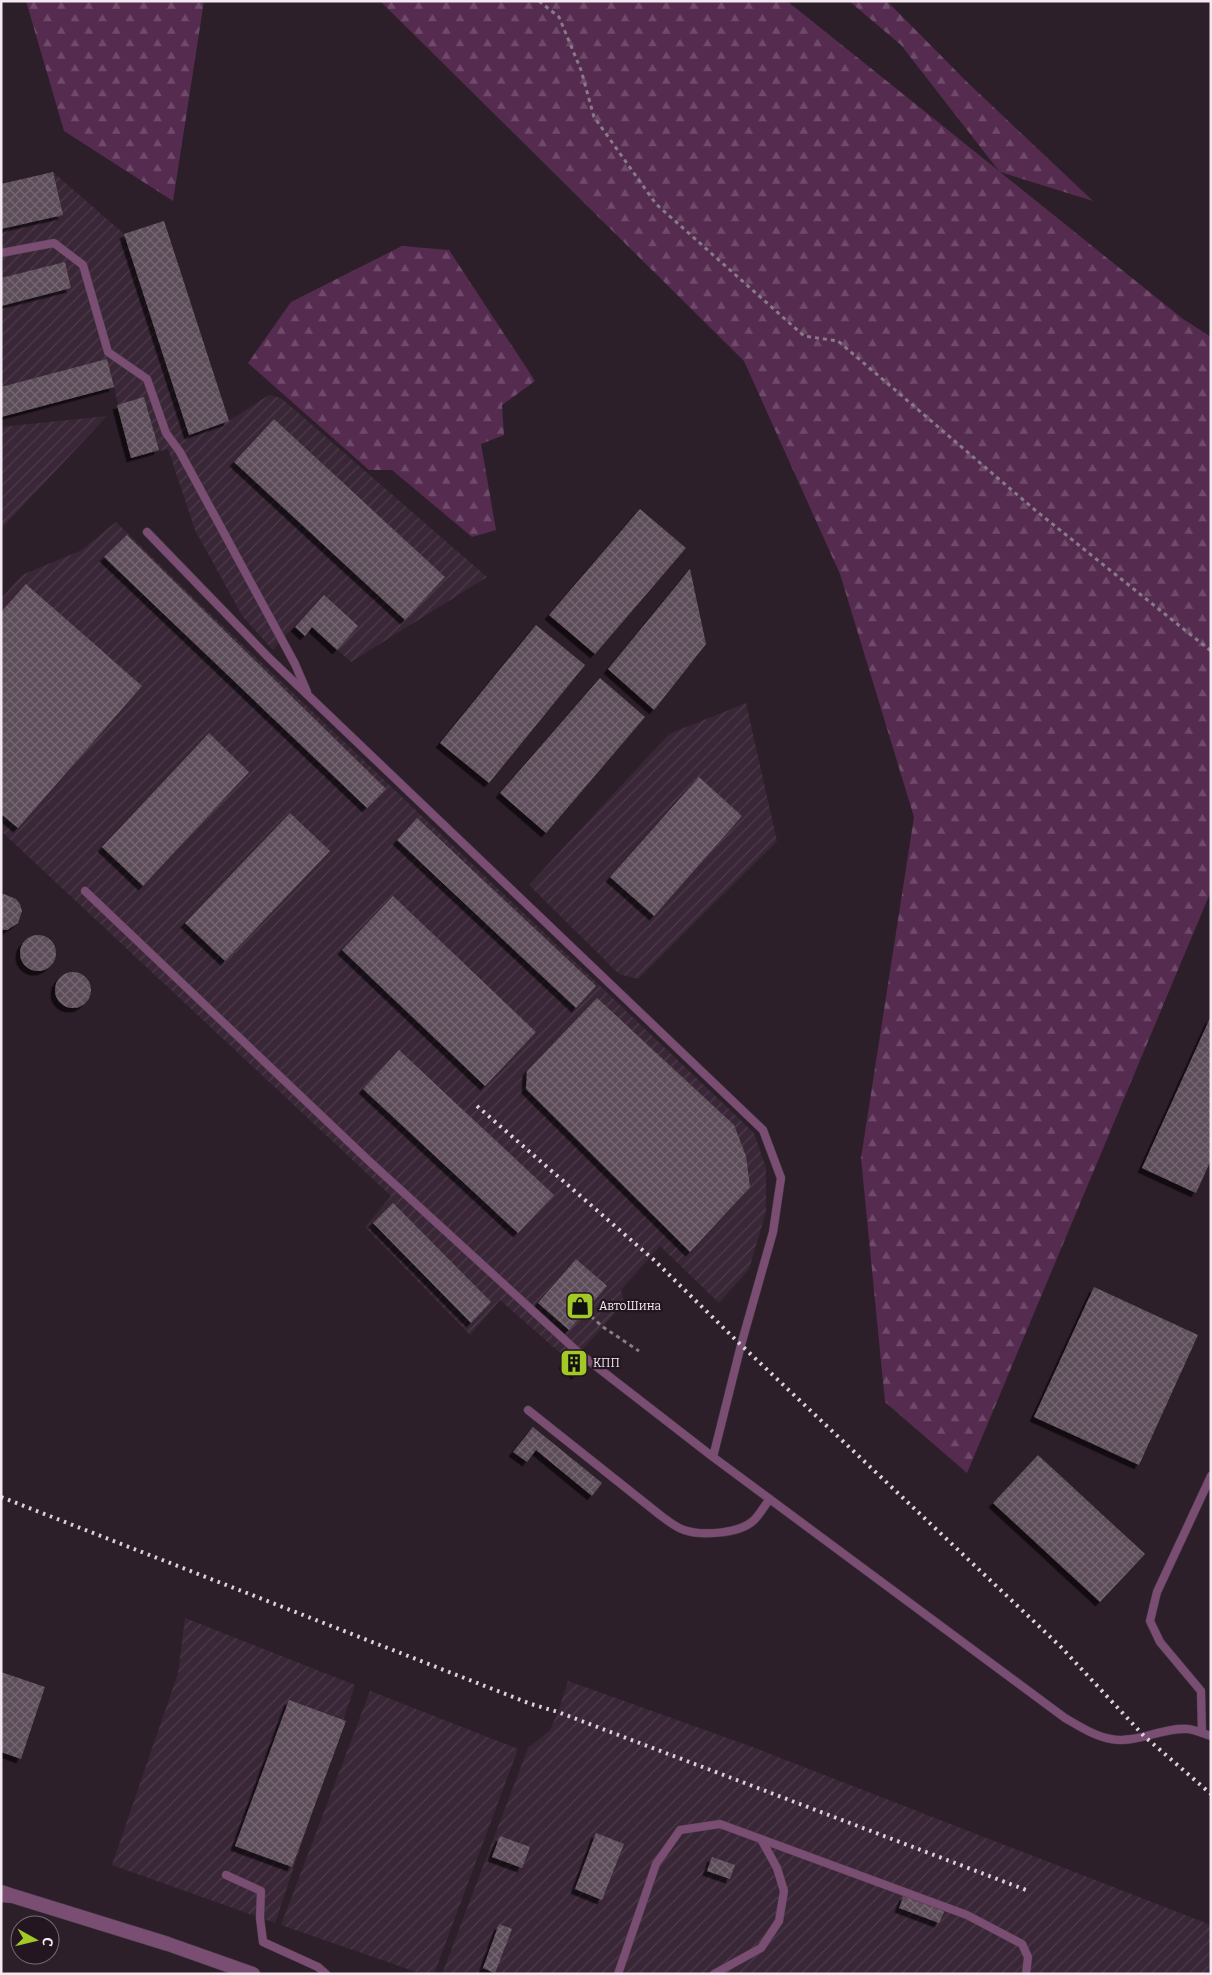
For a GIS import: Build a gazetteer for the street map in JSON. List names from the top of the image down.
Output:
{
  "places": {
    "shop": ["АвтоШина"],
    "building": ["КПП"]
  },
  "north": "right"
}
